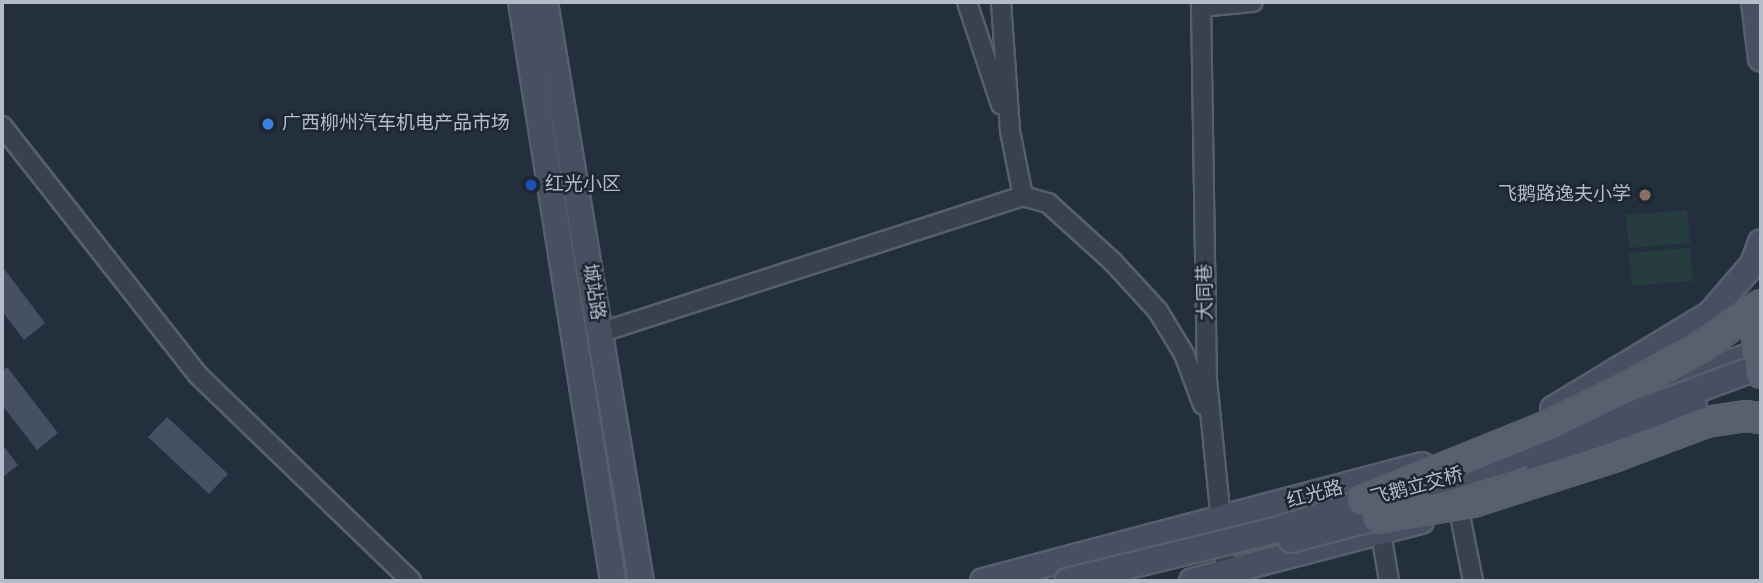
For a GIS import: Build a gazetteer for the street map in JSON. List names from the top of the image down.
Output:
{
  "streets": {
    "main road": ["城站路", "飞鹅立交桥", "红光路"],
    "street": ["大同巷"]
  },
  "crossings": [
    ["大同巷", "红光路"],
    ["飞鹅立交桥", "红光路"]
  ],
  "places": ["广西柳州汽车机电产品市场", "红光小区", "飞鹅路逸夫小学"]
}
